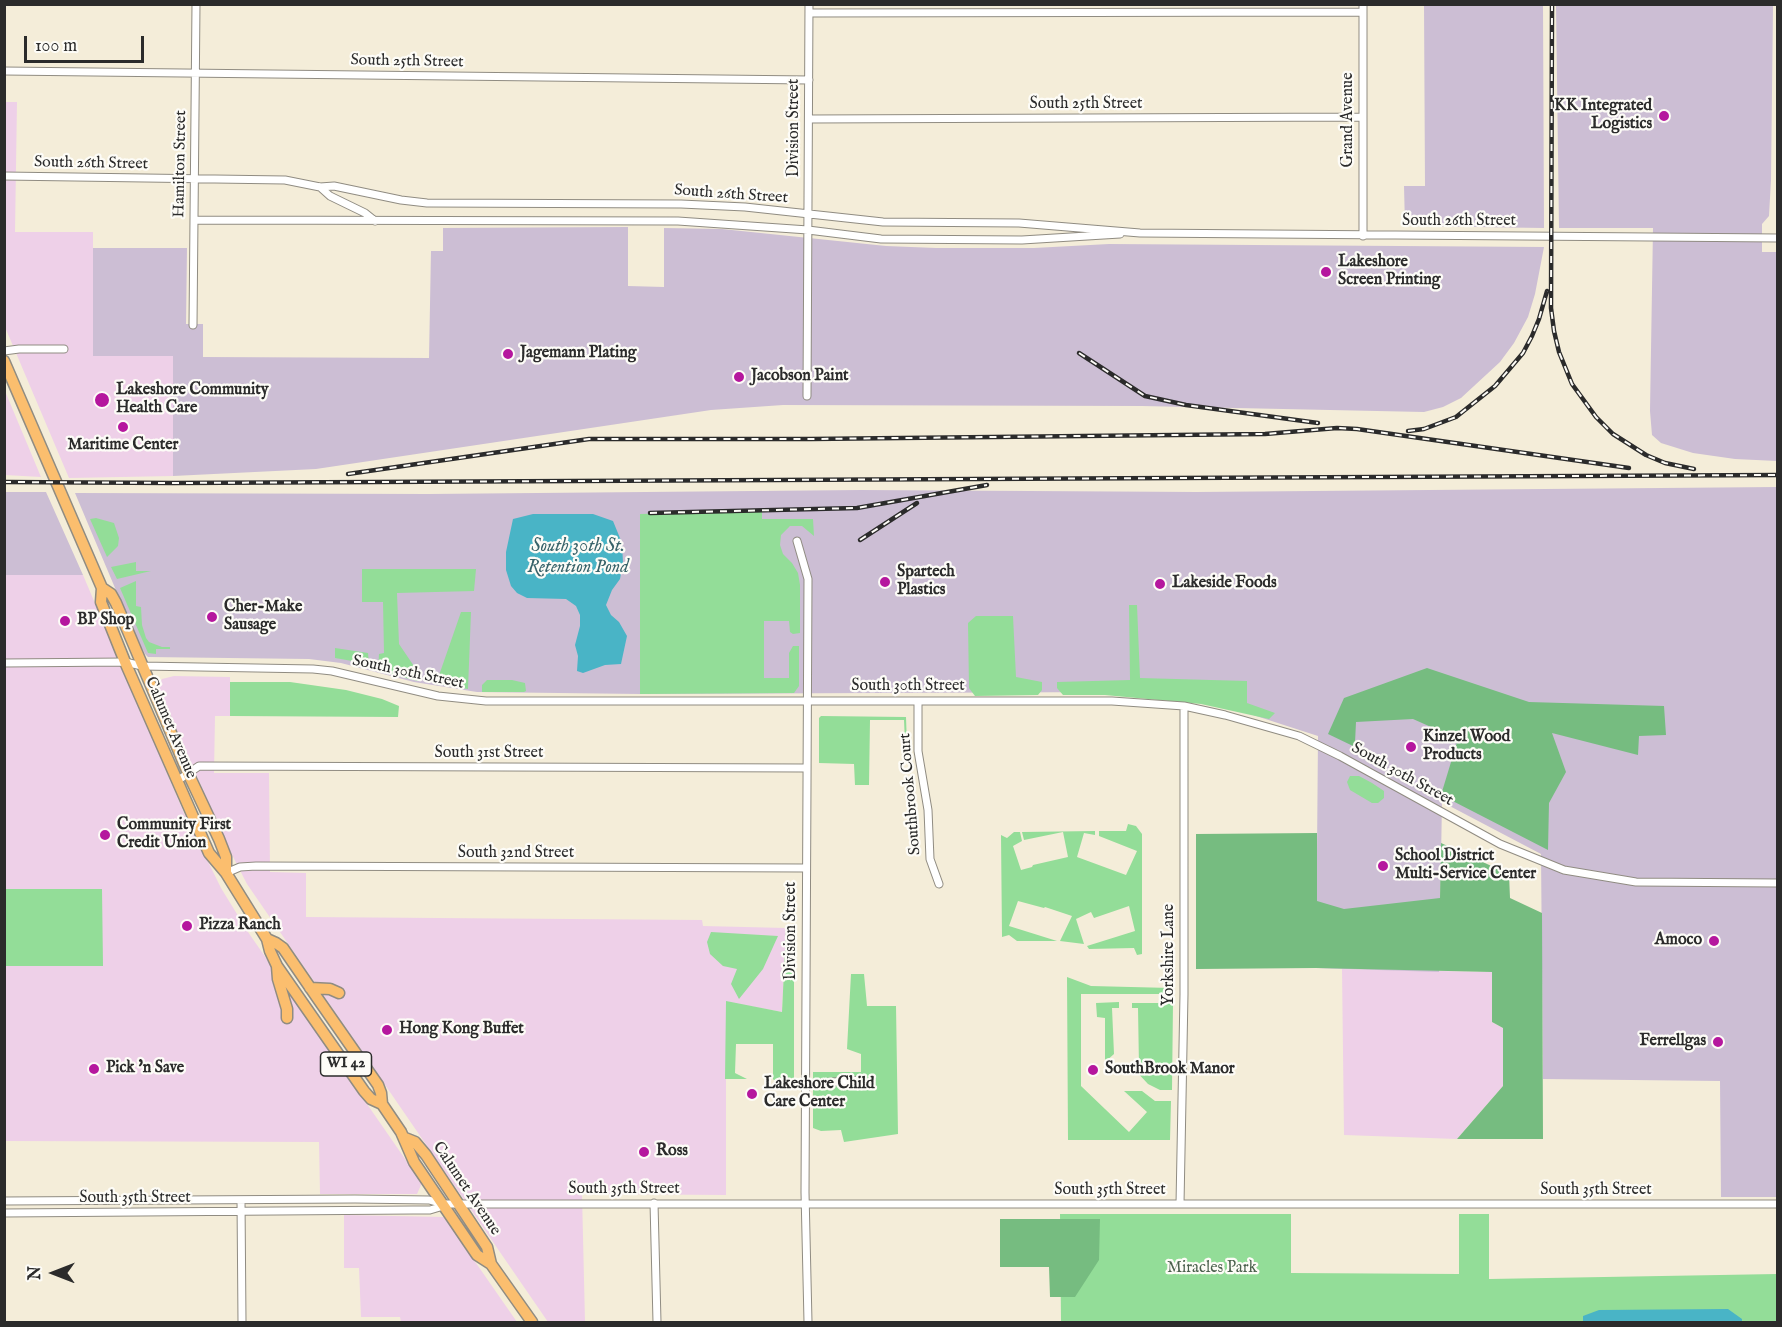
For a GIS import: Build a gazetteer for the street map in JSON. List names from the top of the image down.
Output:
{
  "streets": {
    "main road": ["Calumet Avenue", "WI 42"],
    "street": [
      "South 25th Street",
      "Grand Avenue",
      "Division Street",
      "South 26th Street",
      "Hamilton Street",
      "South 30th Street",
      "South 31st Street",
      "Southbrook Court",
      "South 32nd Street",
      "Yorkshire Lane",
      "South 35th Street"
    ]
  },
  "crossings": [
    ["South 25th Street", "Grand Avenue"],
    ["South 25th Street", "Division Street"],
    ["South 25th Street", "Hamilton Street"],
    ["Grand Avenue", "South 26th Street"],
    ["Division Street", "South 26th Street"],
    ["Division Street", "South 30th Street"],
    ["Division Street", "South 31st Street"],
    ["Division Street", "South 32nd Street"],
    ["Division Street", "South 35th Street"],
    ["South 26th Street", "Hamilton Street"],
    ["South 30th Street", "Calumet Avenue"],
    ["South 30th Street", "Southbrook Court"],
    ["South 30th Street", "Yorkshire Lane"],
    ["Calumet Avenue", "South 31st Street"],
    ["Calumet Avenue", "South 32nd Street"],
    ["Calumet Avenue", "South 35th Street"],
    ["Yorkshire Lane", "South 35th Street"]
  ],
  "water": ["South 30th St. Retention Pond"],
  "parks": ["Miracles Park"],
  "places": [
    "KK Integrated Logistics",
    "Lakeshore Screen Printing",
    "Jagemann Plating",
    "Jacobson Paint",
    "Lakeshore Community Health Care",
    "Maritime Center",
    "Spartech Plastics",
    "Lakeside Foods",
    "Cher-Make Sausage",
    "BP Shop",
    "Kinzel Wood Products",
    "Community First Credit Union",
    "School District Multi-Service Center",
    "Pizza Ranch",
    "Amoco",
    "Hong Kong Buffet",
    "Ferrellgas",
    "Pick 'n Save",
    "SouthBrook Manor",
    "Lakeshore Child Care Center",
    "Ross"
  ],
  "scale_bar": "100 m",
  "north": "left"
}
